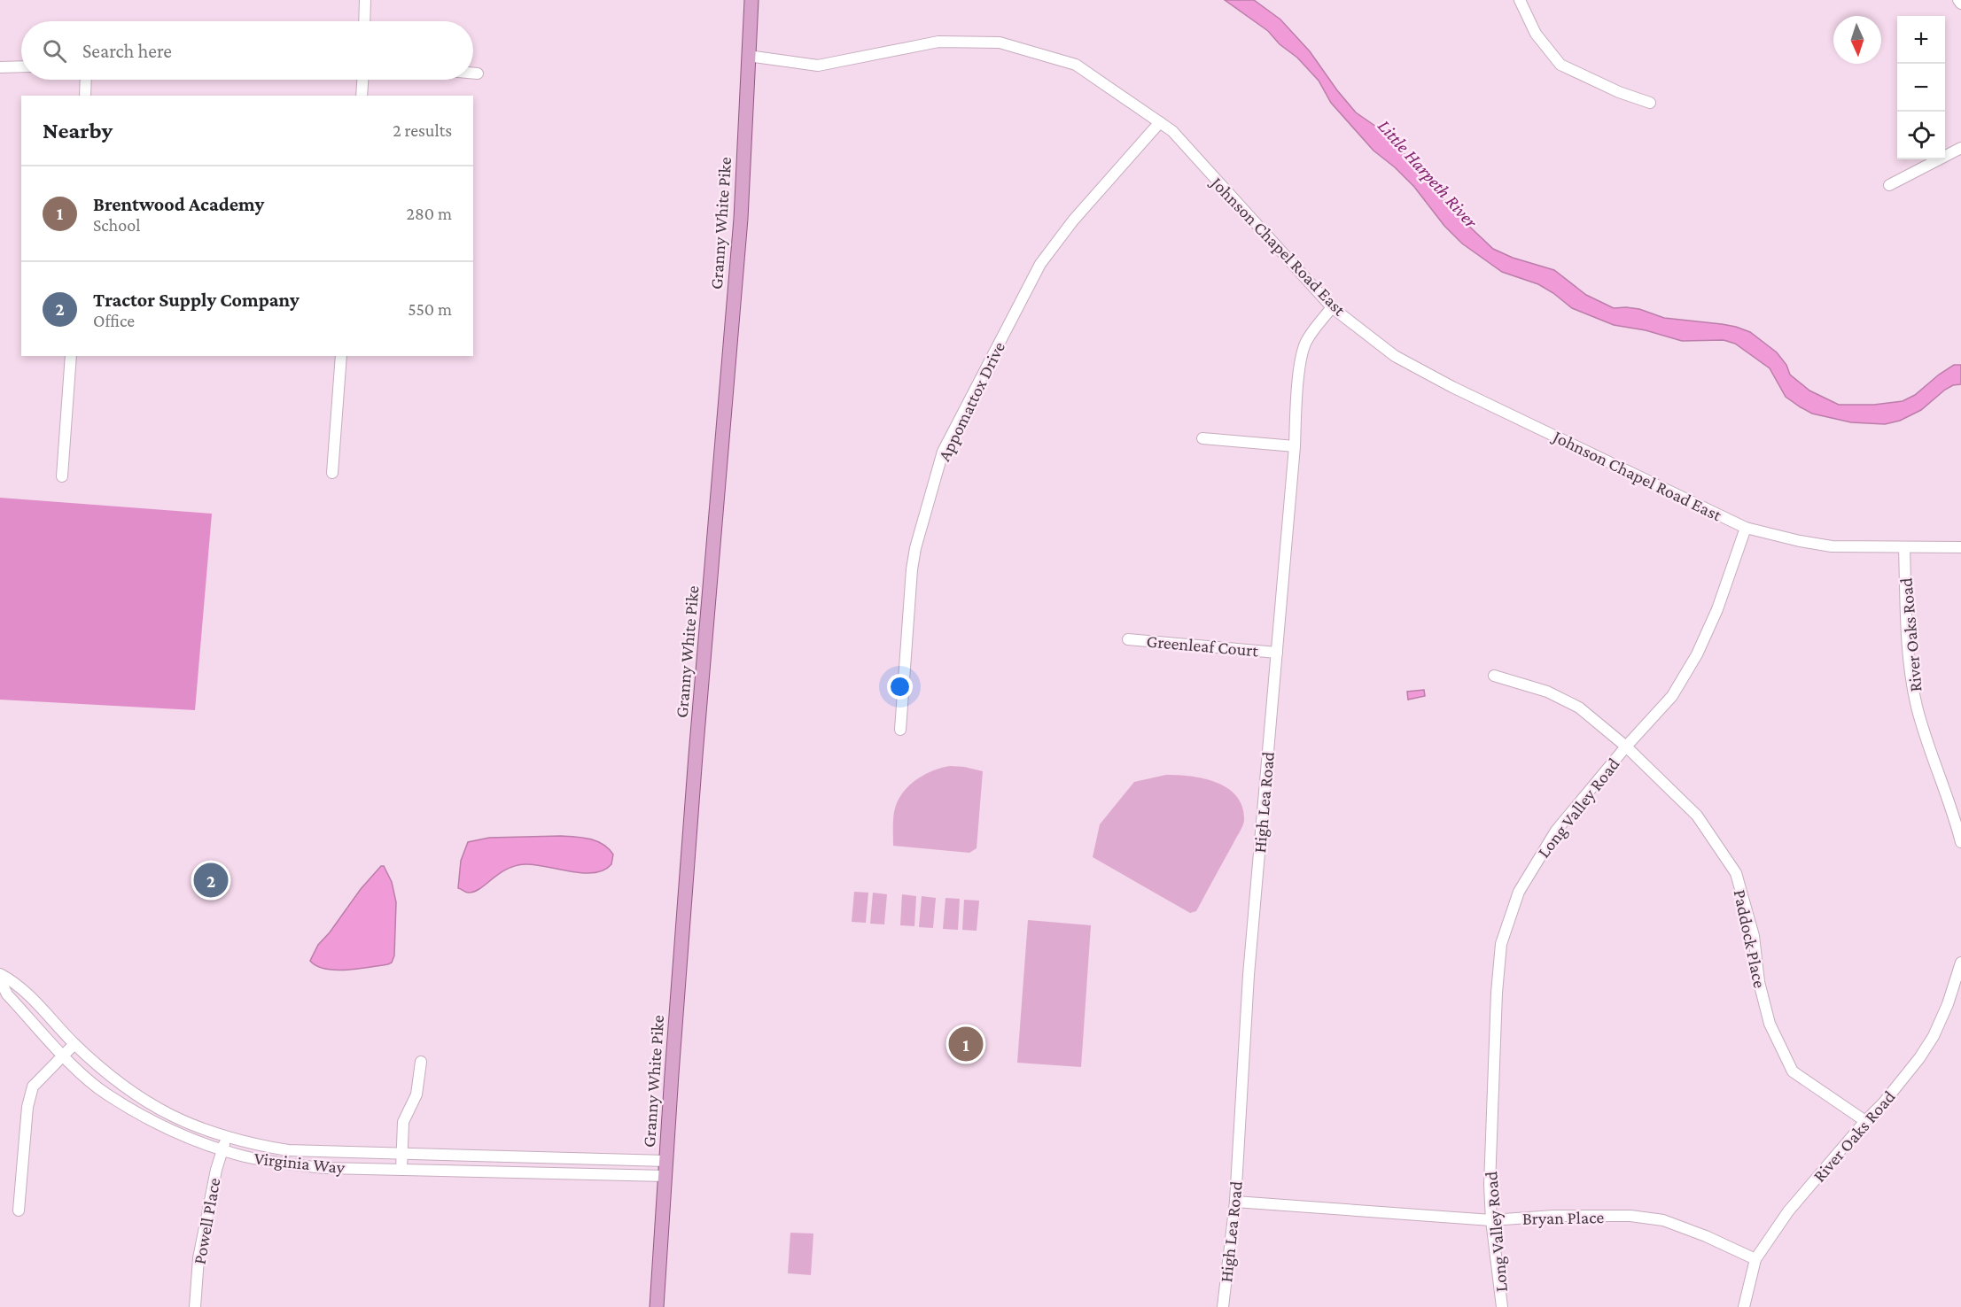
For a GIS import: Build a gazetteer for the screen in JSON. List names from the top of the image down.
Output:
{
  "streets": {
    "main road": ["Granny White Pike"],
    "street": [
      "Johnson Chapel Road East",
      "Appomattox Drive",
      "River Oaks Road",
      "Greenleaf Court",
      "High Lea Road",
      "Long Valley Road",
      "Paddock Place",
      "Virginia Way",
      "Bryan Place",
      "Powell Place"
    ]
  },
  "crossings": [
    ["Granny White Pike", "Johnson Chapel Road East"],
    ["Granny White Pike", "Virginia Way"],
    ["Johnson Chapel Road East", "Appomattox Drive"],
    ["Johnson Chapel Road East", "River Oaks Road"],
    ["Johnson Chapel Road East", "High Lea Road"],
    ["Johnson Chapel Road East", "Long Valley Road"],
    ["River Oaks Road", "Paddock Place"],
    ["River Oaks Road", "Bryan Place"],
    ["Greenleaf Court", "High Lea Road"],
    ["High Lea Road", "Bryan Place"],
    ["Long Valley Road", "Paddock Place"],
    ["Long Valley Road", "Bryan Place"],
    ["Virginia Way", "Powell Place"]
  ],
  "water": ["Little Harpeth River"],
  "north": "bottom",
  "page": {
    "map_buttons": ["+", "−"],
    "search": "Search here",
    "heading": ["Nearby", "2 results"],
    "list": [
      {
        "mark": "1",
        "name": "Brentwood Academy",
        "note": "School",
        "value": "280 m"
      },
      {
        "mark": "2",
        "name": "Tractor Supply Company",
        "note": "Office",
        "value": "550 m"
      }
    ],
    "pins": ["2", "1"]
  }
}
